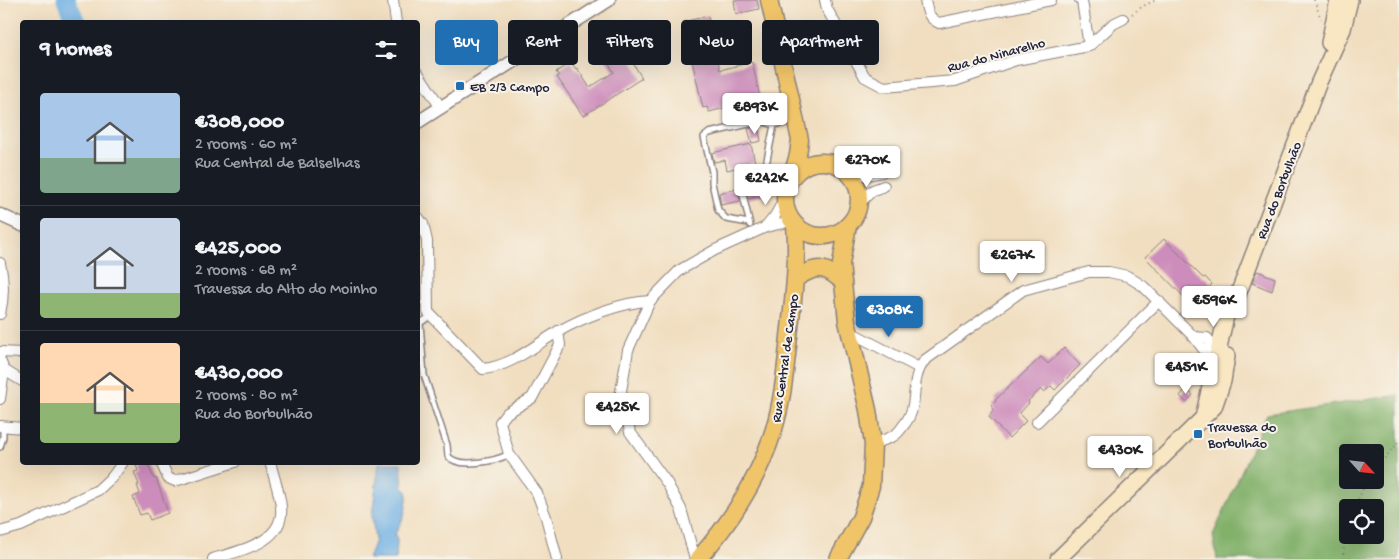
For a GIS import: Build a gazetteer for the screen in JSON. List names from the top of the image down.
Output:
{
  "streets": {
    "main road": ["Rua do Borbulhão", "Rua Central de Campo"],
    "street": ["Rua do Ninarelho"]
  },
  "places": {
    "transit": ["EB 2/3 Campo", "Travessa do Borbulhão"]
  },
  "north": "bottom right",
  "page": {
    "chip": [
      "Buy",
      "Rent",
      "Filters",
      "New",
      "Apartment"
    ],
    "heading": "9 homes",
    "list": [
      {
        "name": "€308,000",
        "note": "2 rooms · 60 m² · Rua Central de Balselhas"
      },
      {
        "name": "€425,000",
        "note": "2 rooms · 68 m² · Travessa do Alto do Moinho"
      },
      {
        "name": "€430,000",
        "note": "2 rooms · 80 m² · Rua do Borbulhão"
      }
    ],
    "price": [
      "€893K",
      "€270K",
      "€242K",
      "€267K",
      "€596K",
      "€308K",
      "€451K",
      "€425K",
      "€430K"
    ]
  }
}
